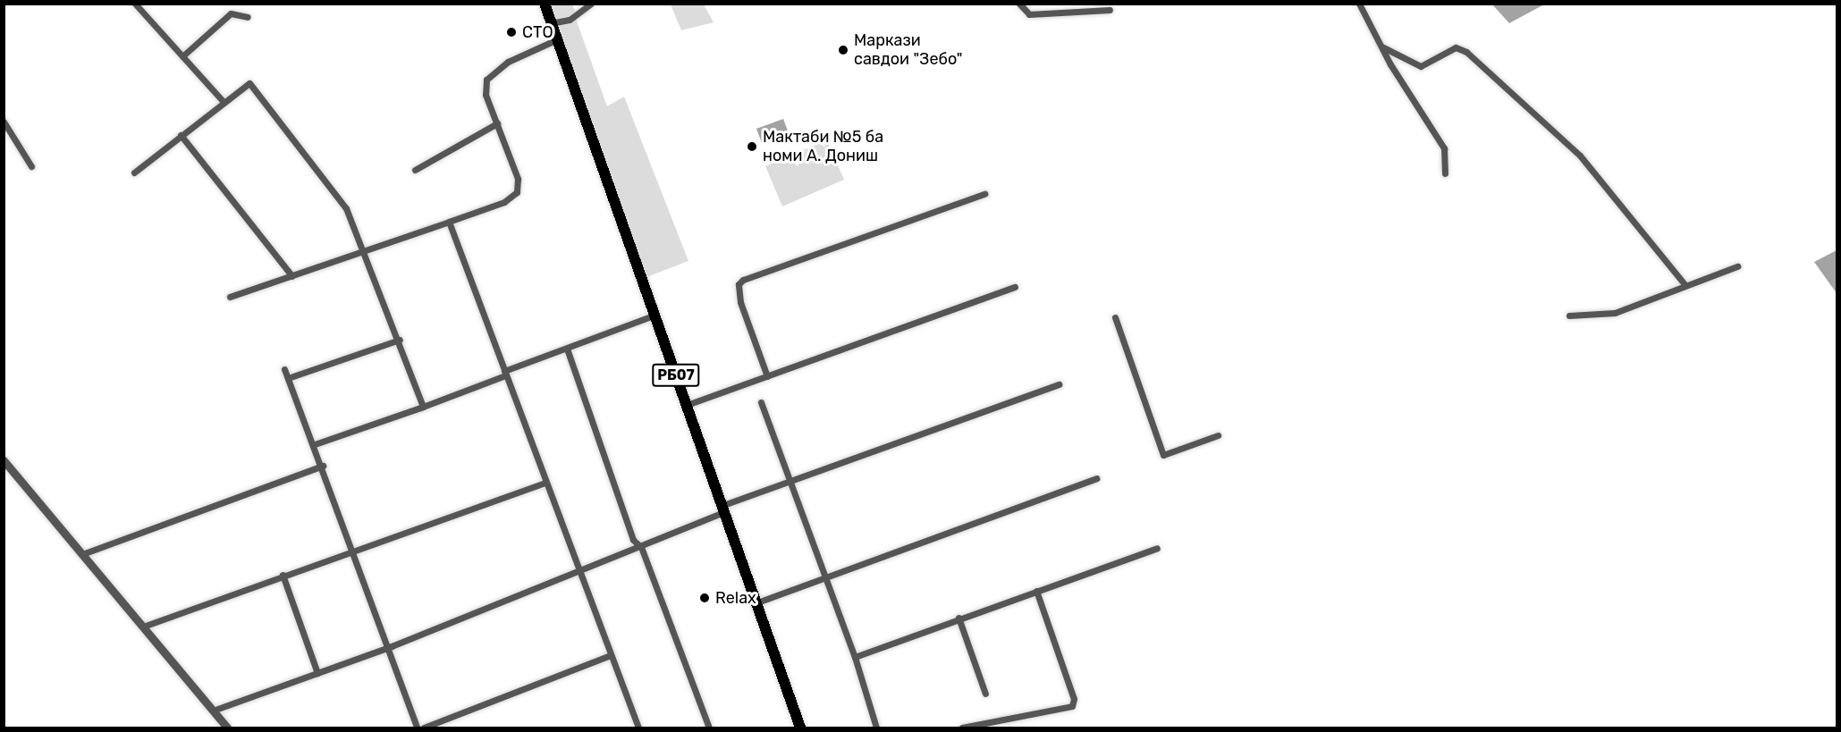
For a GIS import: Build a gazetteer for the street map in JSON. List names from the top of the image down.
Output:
{
  "streets": {
    "highway": ["РБ07"]
  },
  "places": [
    "СТО",
    "Маркази савдои \"Зебо\"",
    "Мактаби №5 ба номи А. Дониш",
    "Relax"
  ]
}
